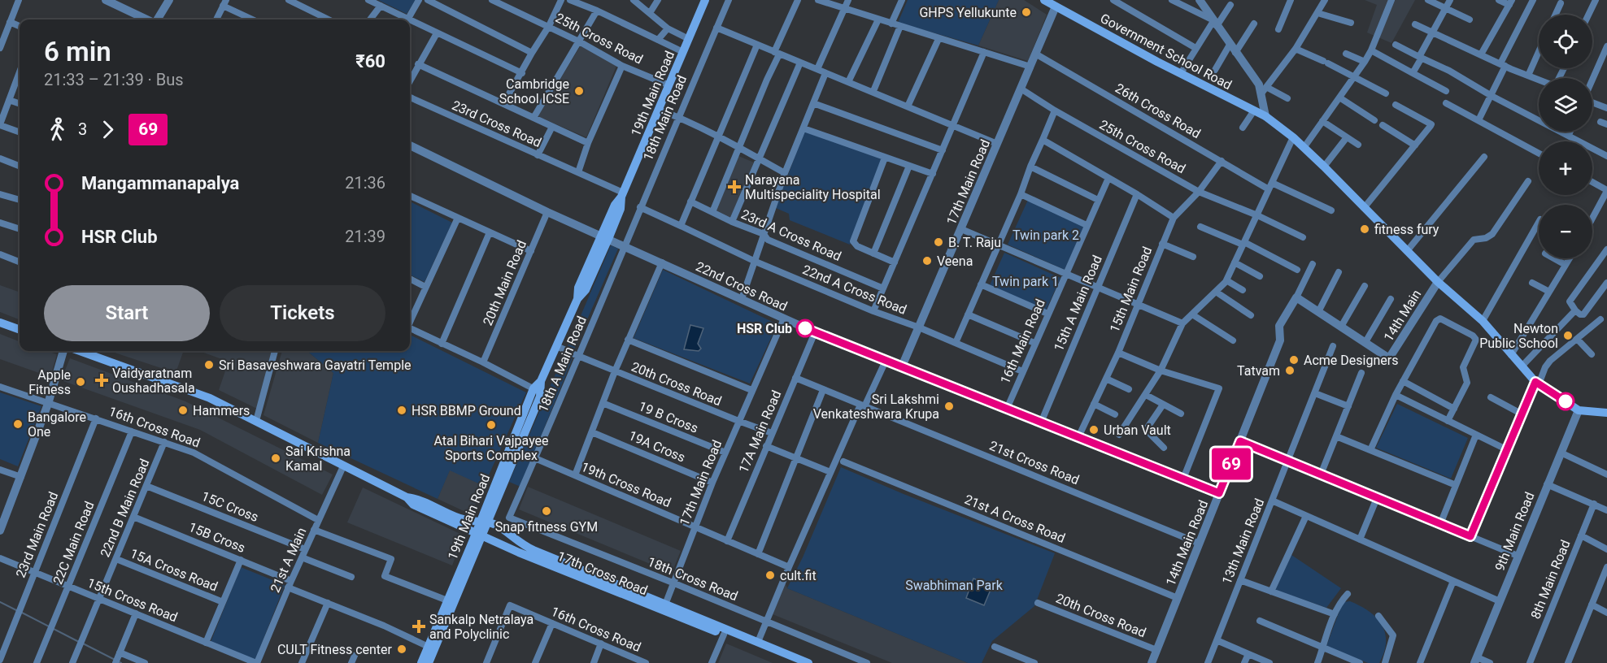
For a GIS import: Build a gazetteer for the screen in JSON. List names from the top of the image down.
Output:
{
  "streets": {
    "main road": ["Government School Road", "19th Main Road", "17th Cross Road"],
    "street": [
      "25th Cross Road",
      "26th Cross Road",
      "18th Main Road",
      "23rd Cross Road",
      "17th Main Road",
      "23rd A Cross Road",
      "20th Main Road",
      "22nd Cross Road",
      "22nd A Cross Road",
      "15th Main Road",
      "15th A Main Road",
      "14th Main",
      "16th Main Road",
      "18th A Main Road",
      "20th Cross Road",
      "19 B Cross",
      "16th Cross Road",
      "17A Main Road",
      "19A Cross",
      "21st Cross Road",
      "19th Cross Road",
      "15C Cross",
      "22nd B Main Road",
      "21st A Cross Road",
      "9th Main Road",
      "23rd Main Road",
      "15B Cross",
      "13th Main Road",
      "22C Main Road",
      "14th Main Road",
      "21st A Main",
      "15A Cross Road",
      "18th Cross Road",
      "8th Main Road",
      "15th Cross Road"
    ]
  },
  "crossings": [
    ["25th Cross Road", "19th Main Road"],
    ["25th Cross Road", "17th Main Road"],
    ["25th Cross Road", "15th Main Road"],
    ["Government School Road", "17th Main Road"],
    ["Government School Road", "14th Main"],
    ["Government School Road", "9th Main Road"],
    ["19th Main Road", "23rd Cross Road"],
    ["19th Main Road", "22nd Cross Road"],
    ["19th Main Road", "20th Cross Road"],
    ["19th Main Road", "17th Cross Road"],
    ["26th Cross Road", "17th Main Road"],
    ["26th Cross Road", "15th Main Road"],
    ["18th Main Road", "22nd Cross Road"],
    ["18th Main Road", "22nd A Cross Road"],
    ["18th Main Road", "18th A Main Road"],
    ["17th Main Road", "22nd Cross Road"],
    ["17th Main Road", "22nd A Cross Road"],
    ["17th Main Road", "20th Cross Road"],
    ["17th Main Road", "19 B Cross"],
    ["17th Main Road", "19A Cross"],
    ["17th Main Road", "19th Cross Road"],
    ["17th Main Road", "17th Cross Road"],
    ["17th Main Road", "18th Cross Road"],
    ["20th Main Road", "22nd Cross Road"],
    ["22nd Cross Road", "15th Main Road"],
    ["22nd Cross Road", "15th A Main Road"],
    ["22nd Cross Road", "16th Main Road"],
    ["22nd Cross Road", "18th A Main Road"],
    ["22nd Cross Road", "17A Main Road"],
    ["22nd Cross Road", "14th Main Road"],
    ["22nd A Cross Road", "16th Main Road"],
    ["14th Main", "14th Main Road"],
    ["18th A Main Road", "20th Cross Road"],
    ["18th A Main Road", "19th Cross Road"],
    ["18th A Main Road", "18th Cross Road"],
    ["20th Cross Road", "17A Main Road"],
    ["20th Cross Road", "14th Main Road"],
    ["16th Cross Road", "22nd B Main Road"],
    ["16th Cross Road", "23rd Main Road"],
    ["16th Cross Road", "22C Main Road"],
    ["16th Cross Road", "21st A Main"],
    ["17A Main Road", "21st Cross Road"],
    ["17A Main Road", "19th Cross Road"],
    ["21st Cross Road", "14th Main Road"],
    ["15C Cross", "22nd B Main Road"],
    ["15C Cross", "21st A Main"],
    ["22nd B Main Road", "15B Cross"],
    ["22nd B Main Road", "15A Cross Road"],
    ["22nd B Main Road", "15th Cross Road"],
    ["21st A Cross Road", "14th Main Road"],
    ["23rd Main Road", "15th Cross Road"],
    ["15B Cross", "21st A Main"],
    ["22C Main Road", "15th Cross Road"],
    ["21st A Main", "17th Cross Road"],
    ["21st A Main", "15th Cross Road"]
  ],
  "parks": ["Twin park 2", "Twin park 1", "Swabhiman Park"],
  "places": {
    "other": [
      "GHPS Yellukunte",
      "Cambridge School ICSE",
      "fitness fury",
      "B. T. Raju",
      "Veena",
      "HSR Club",
      "Newton Public School",
      "Acme Designers",
      "Sri Basaveshwara Gayatri Temple",
      "Tatvam",
      "Apple Fitness",
      "Sri Lakshmi Venkateshwara Krupa",
      "Hammers",
      "HSR BBMP Ground",
      "Bangalore One",
      "Atal Bihari Vajpayee Sports Complex",
      "Urban Vault",
      "Sai Krishna Kamal",
      "Snap fitness GYM",
      "cult.fit",
      "CULT Fitness center"
    ],
    "health": ["Narayana Multispeciality Hospital", "Vaidyaratnam Oushadhasala", "Sankalp Netralaya and Polyclinic"]
  },
  "lines": ["bus line 69"],
  "page": {
    "on_map": "69",
    "map_buttons": ["+", "−"],
    "heading": ["6 min", "21:33 – 21:39 · Bus", "₹60"],
    "legs": ["3", "69"],
    "list": [
      {
        "name": "Mangammanapalya",
        "value": "21:36"
      },
      {
        "name": "HSR Club",
        "value": "21:39"
      }
    ],
    "buttons": ["Start", "Tickets"]
  }
}
